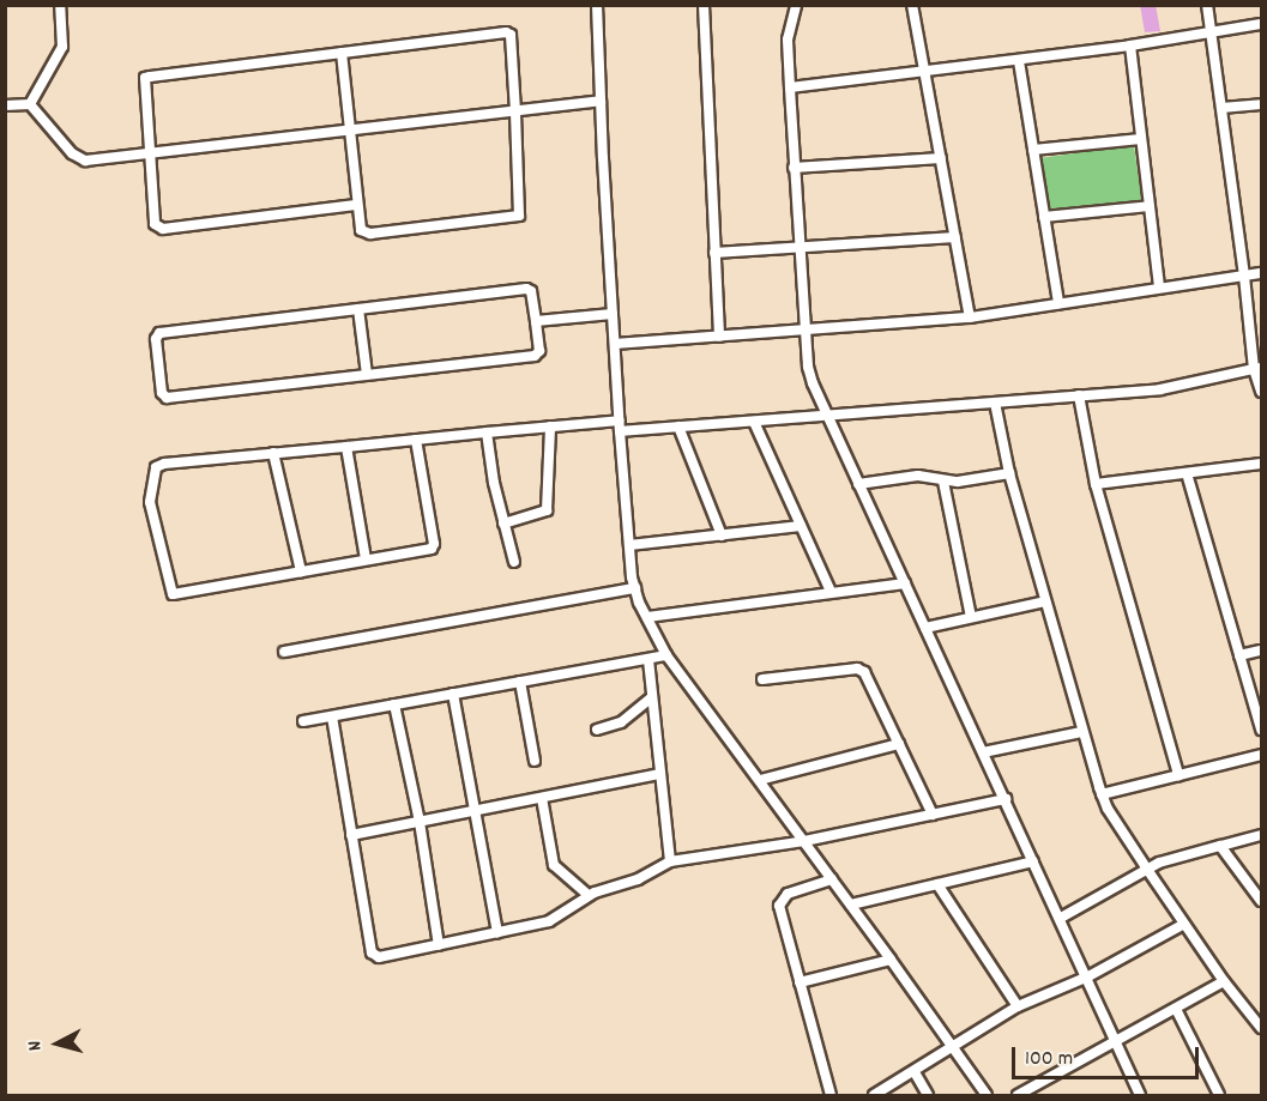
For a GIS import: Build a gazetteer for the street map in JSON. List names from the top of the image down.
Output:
{
  "scale_bar": "100 m",
  "north": "left"
}
